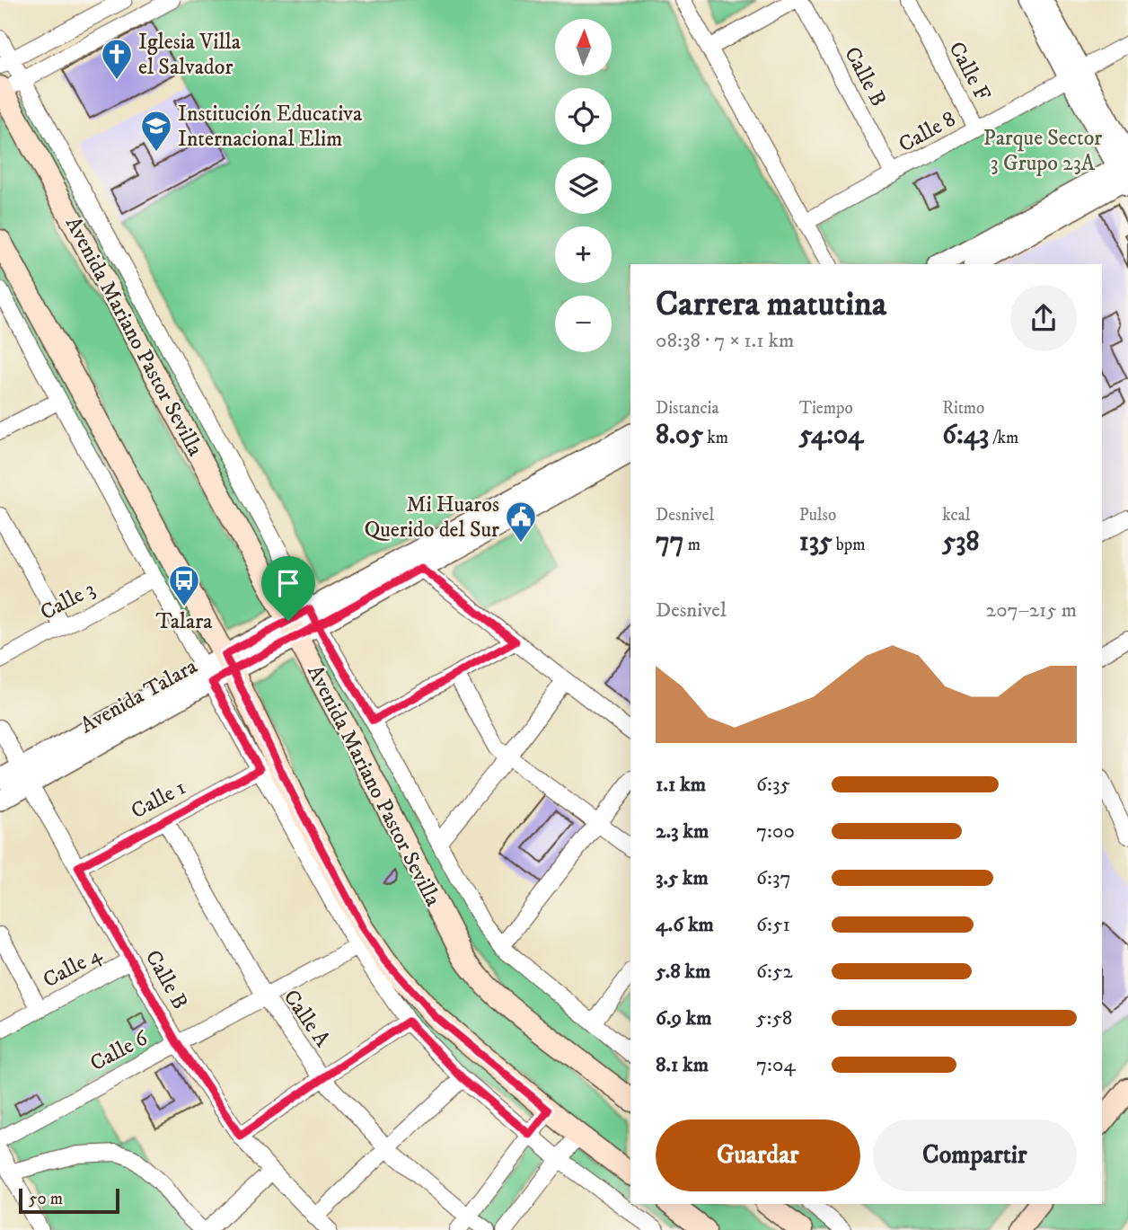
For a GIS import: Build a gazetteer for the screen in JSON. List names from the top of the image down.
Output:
{
  "streets": {
    "main road": ["Avenida Mariano Pastor Sevilla"],
    "street": [
      "Calle F",
      "Calle B",
      "Calle 8",
      "Calle 3",
      "Avenida Talara",
      "Calle 1",
      "Calle 4",
      "Calle A",
      "Calle 6"
    ]
  },
  "crossings": [
    ["Calle F", "Calle 8"],
    ["Calle B", "Calle 8"],
    ["Calle B", "Avenida Talara"],
    ["Calle B", "Calle 1"],
    ["Calle B", "Calle 4"],
    ["Calle B", "Calle 6"],
    ["Avenida Mariano Pastor Sevilla", "Avenida Talara"],
    ["Calle 1", "Calle A"],
    ["Calle A", "Calle 6"]
  ],
  "parks": ["Parque Sector 3 Grupo 23A"],
  "places": {
    "church": ["Iglesia Villa el Salvador"],
    "school or university": ["Institución Educativa Internacional Elim"],
    "public building": ["Mi Huaros Querido del Sur"],
    "bus stop": ["Talara"]
  },
  "scale_bar": "50 m",
  "north": "top",
  "page": {
    "map_buttons": ["+", "−"],
    "heading": ["Carrera matutina", "08:38 · 7 × 1.1 km"],
    "stats": [
      ["Distancia", "8.05 km"],
      ["Tiempo", "54:04"],
      ["Ritmo", "6:43 /km"],
      ["Desnivel", "77 m"],
      ["Pulso", "135 bpm"],
      ["kcal", "538"]
    ],
    "chart": ["Desnivel", "207–215 m"],
    "list": [
      {
        "name": "1.1 km",
        "note": "6:35"
      },
      {
        "name": "2.3 km",
        "note": "7:00"
      },
      {
        "name": "3.5 km",
        "note": "6:37"
      },
      {
        "name": "4.6 km",
        "note": "6:51"
      },
      {
        "name": "5.8 km",
        "note": "6:52"
      },
      {
        "name": "6.9 km",
        "note": "5:58"
      },
      {
        "name": "8.1 km",
        "note": "7:04"
      }
    ],
    "buttons": ["Guardar", "Compartir"],
    "scale": "50 m"
  }
}
